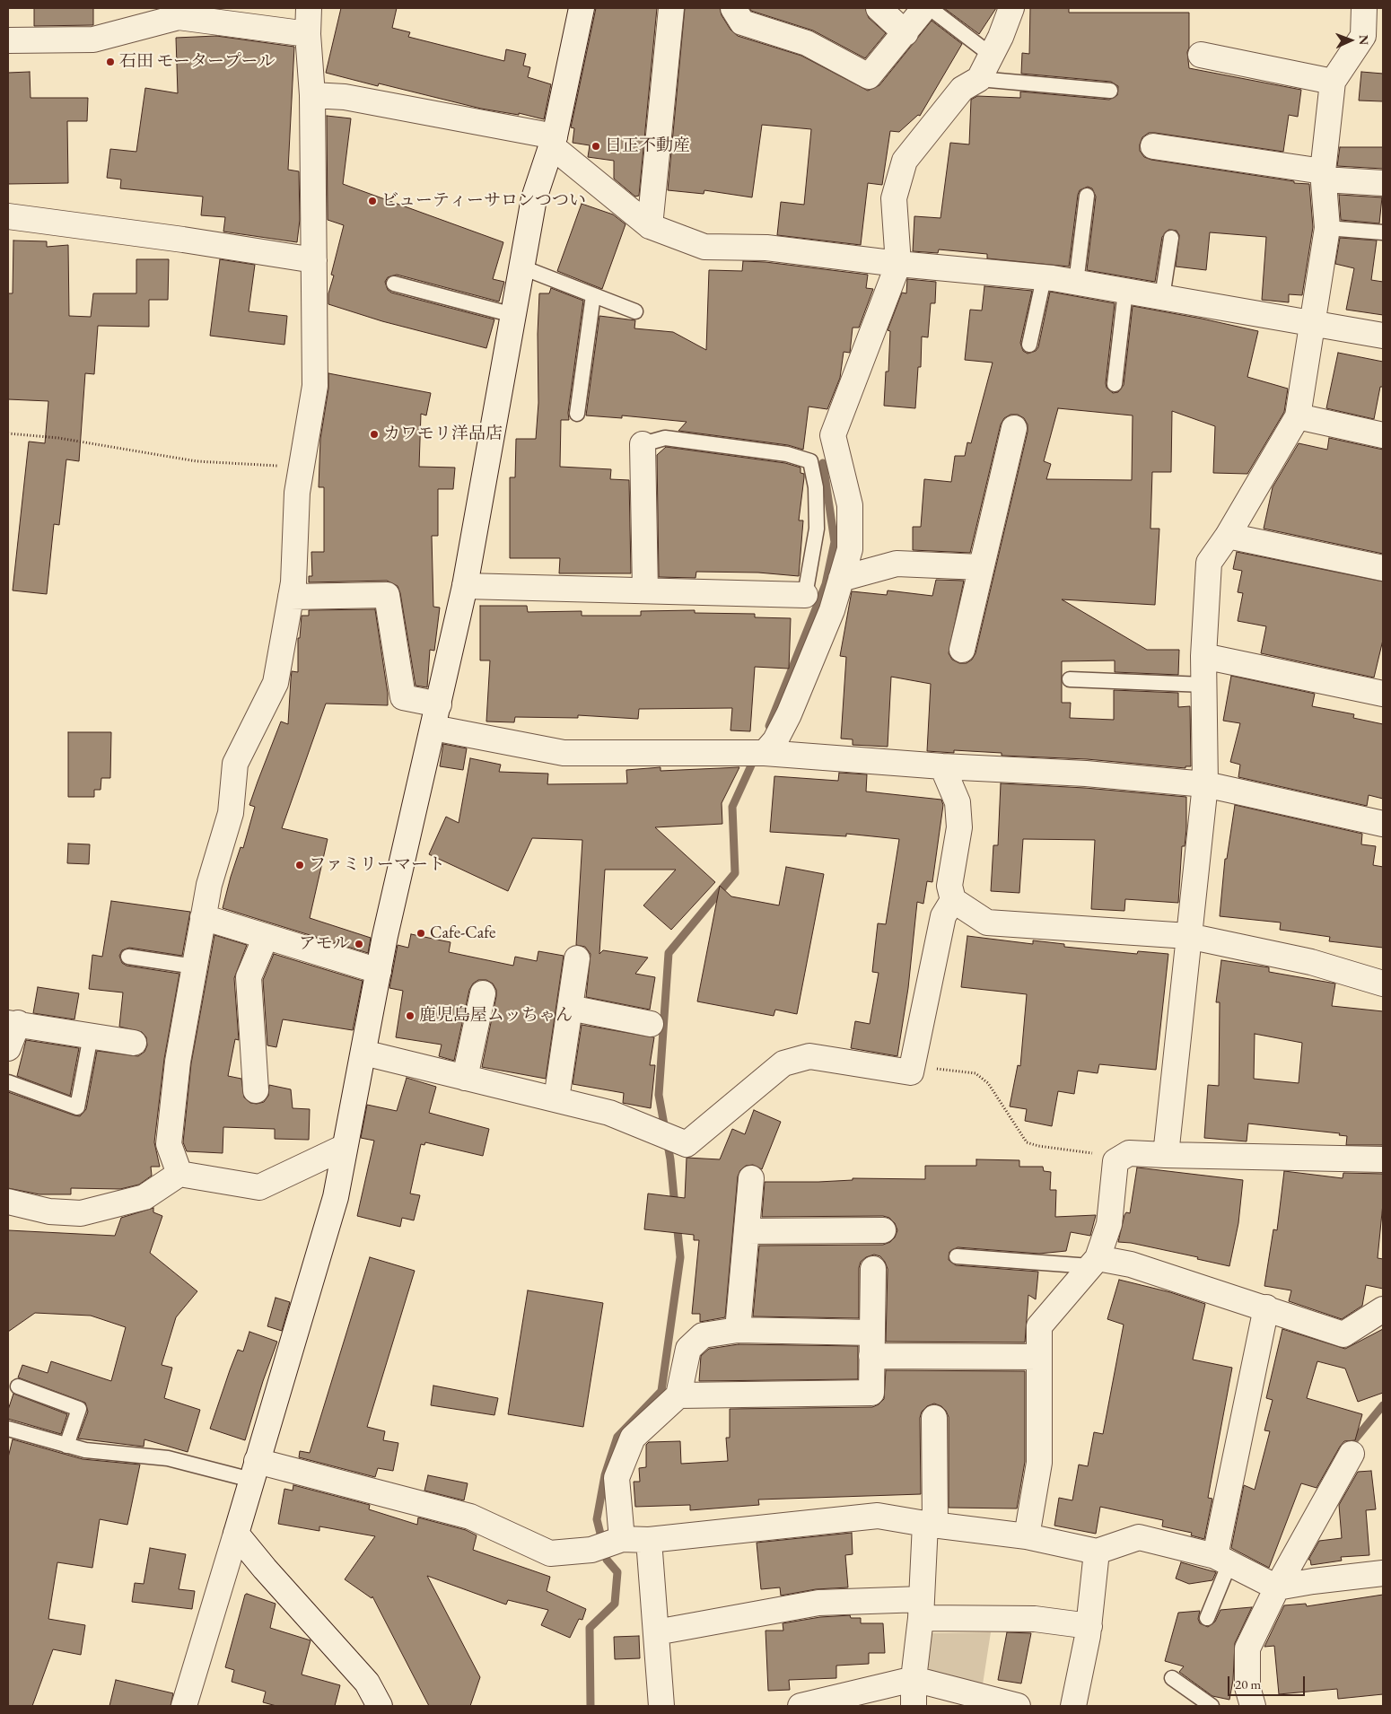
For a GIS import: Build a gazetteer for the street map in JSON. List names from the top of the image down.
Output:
{
  "places": [
    "石田 モータープール",
    "日正不動産",
    "ビューティーサロンつつい",
    "カワモリ洋品店",
    "ファミリーマート",
    "Cafe-Cafe",
    "アモル",
    "鹿児島屋ムッちゃん"
  ],
  "scale_bar": "20 m",
  "north": "right"
}
